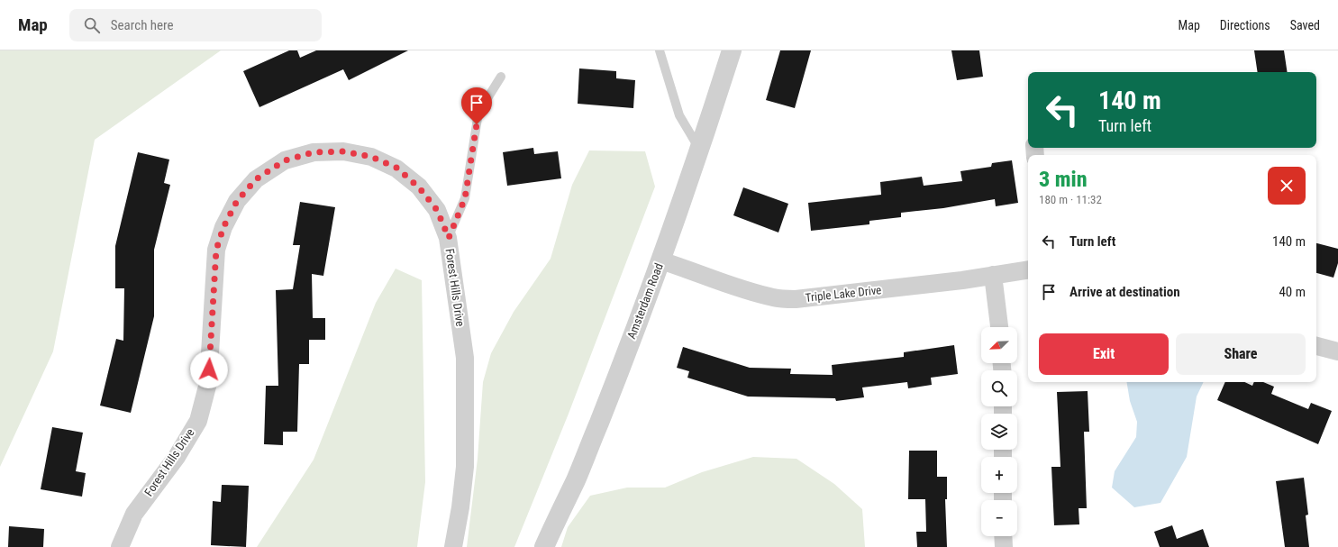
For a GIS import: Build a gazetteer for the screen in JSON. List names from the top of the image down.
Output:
{
  "streets": {
    "street": ["Forest Hills Drive", "Triple Lake Drive", "Amsterdam Road"]
  },
  "crossings": [
    ["Triple Lake Drive", "Amsterdam Road"]
  ],
  "north": "bottom left",
  "page": {
    "header": "Map",
    "search": "Search here",
    "nav": ["Map", "Directions", "Saved"],
    "turn": ["140 m", "Turn left"],
    "heading": ["3 min", "180 m · 11:32"],
    "list": [
      {
        "name": "Turn left",
        "value": "140 m"
      },
      {
        "name": "Arrive at destination",
        "value": "40 m"
      }
    ],
    "buttons": ["Exit", "Share"],
    "map_buttons": ["+", "−"]
  }
}
